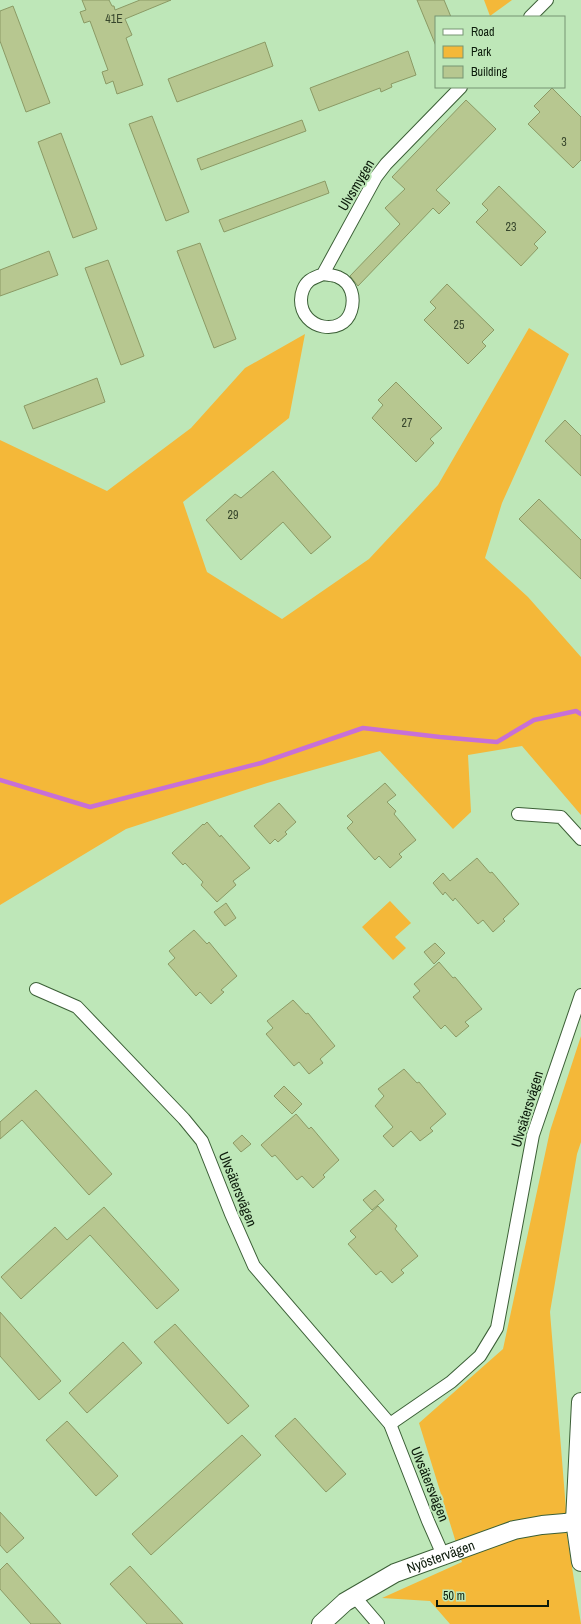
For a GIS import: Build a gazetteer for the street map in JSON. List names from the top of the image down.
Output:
{
  "streets": {
    "street": ["Ulvsmygen", "Ulvsätersvägen", "Nyöstervägen"]
  },
  "crossings": [
    ["Ulvsätersvägen", "Nyöstervägen"]
  ],
  "house_numbers": [
    "41E",
    "3",
    "23",
    "25",
    "27",
    "29"
  ],
  "legend": ["Road", "Park", "Building"],
  "scale_bar": "50 m"
}
